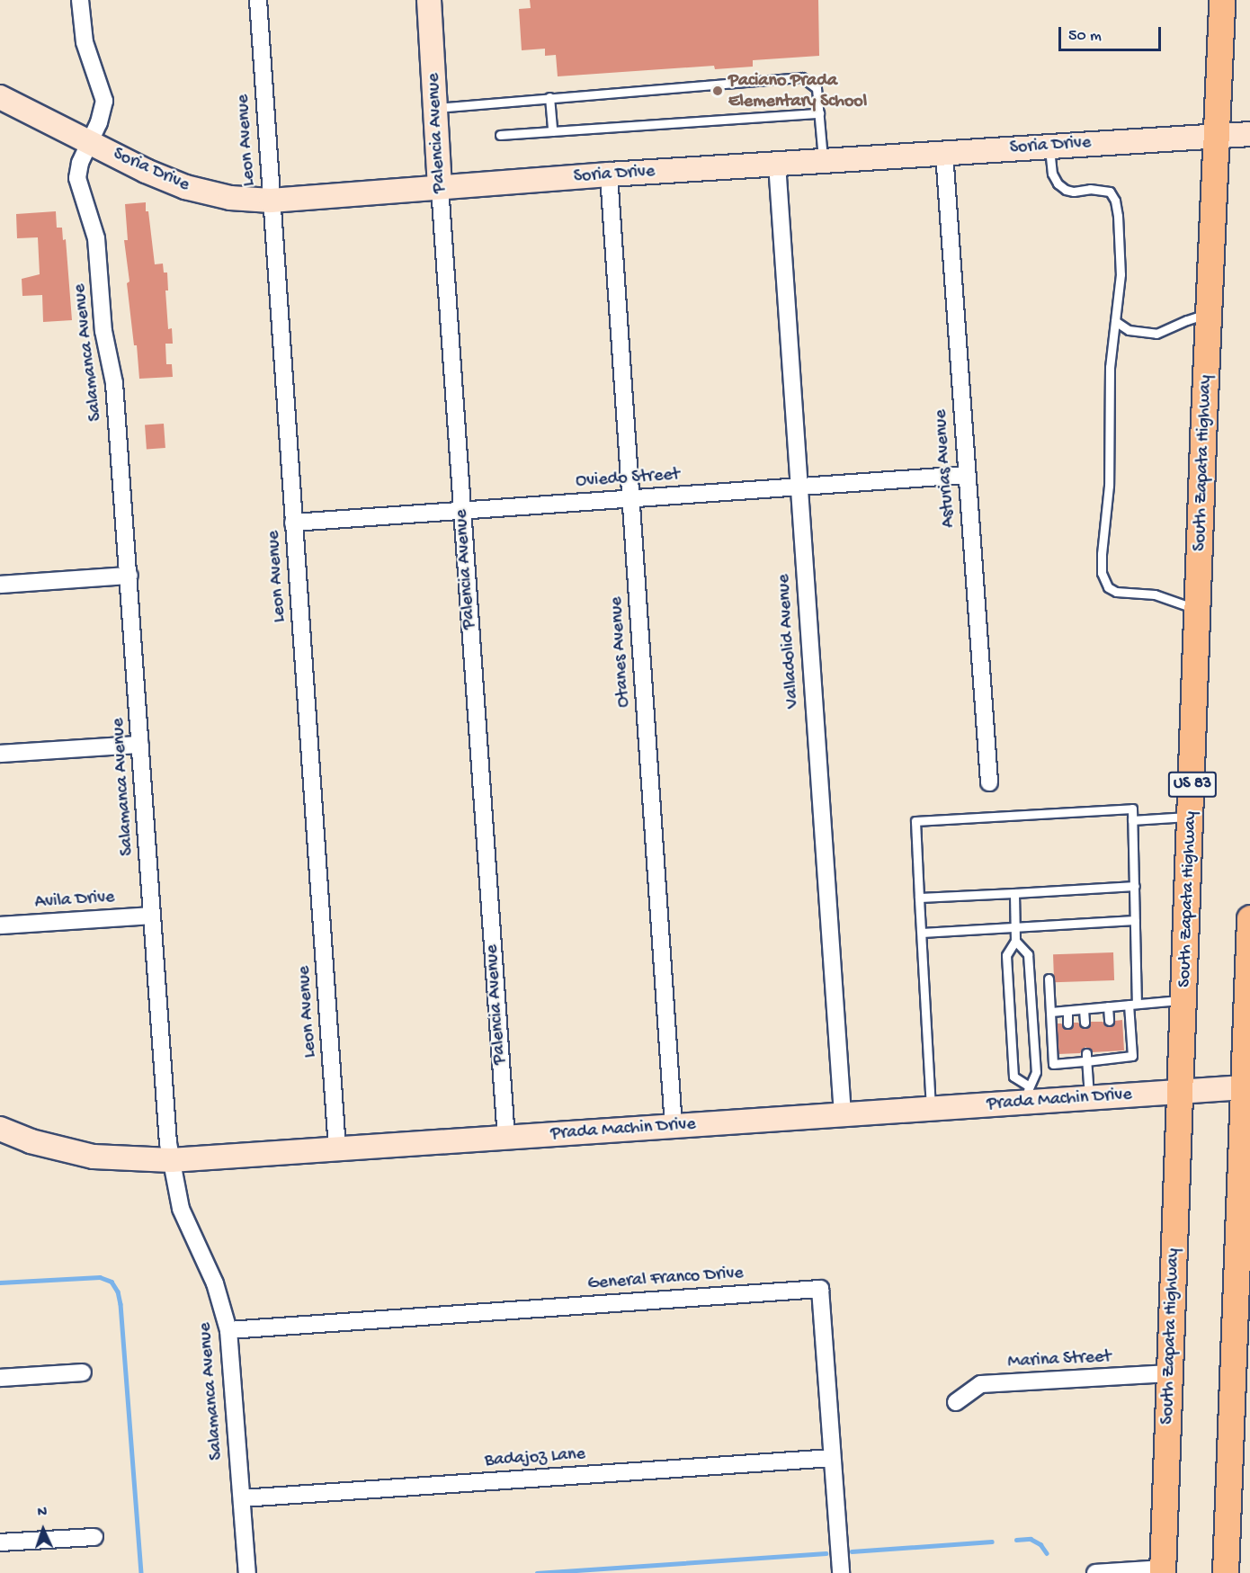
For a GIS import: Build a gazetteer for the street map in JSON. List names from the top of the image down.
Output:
{
  "streets": {
    "main road": ["South Zapata Highway", "US 83"],
    "street": [
      "Palencia Avenue",
      "Leon Avenue",
      "Soria Drive",
      "Salamanca Avenue",
      "Asturias Avenue",
      "Oviedo Street",
      "Valladolid Avenue",
      "Otanes Avenue",
      "Avila Drive",
      "Prada Machin Drive",
      "General Franco Drive",
      "Marina Street",
      "Badajoz Lane"
    ]
  },
  "crossings": [
    ["Palencia Avenue", "Soria Drive"],
    ["Palencia Avenue", "Oviedo Street"],
    ["Palencia Avenue", "Prada Machin Drive"],
    ["Leon Avenue", "Soria Drive"],
    ["Leon Avenue", "Oviedo Street"],
    ["Leon Avenue", "Prada Machin Drive"],
    ["Soria Drive", "Salamanca Avenue"],
    ["Soria Drive", "South Zapata Highway"],
    ["Soria Drive", "Asturias Avenue"],
    ["Soria Drive", "Valladolid Avenue"],
    ["Soria Drive", "Otanes Avenue"],
    ["Salamanca Avenue", "Avila Drive"],
    ["Salamanca Avenue", "Prada Machin Drive"],
    ["Salamanca Avenue", "General Franco Drive"],
    ["Salamanca Avenue", "Badajoz Lane"],
    ["South Zapata Highway", "Prada Machin Drive"],
    ["South Zapata Highway", "Marina Street"],
    ["Asturias Avenue", "Oviedo Street"],
    ["Oviedo Street", "Valladolid Avenue"],
    ["Oviedo Street", "Otanes Avenue"],
    ["Valladolid Avenue", "Prada Machin Drive"],
    ["Otanes Avenue", "Prada Machin Drive"],
    ["General Franco Drive", "Badajoz Lane"]
  ],
  "places": ["Paciano Prada Elementary School"],
  "scale_bar": "50 m",
  "north": "top"
}
